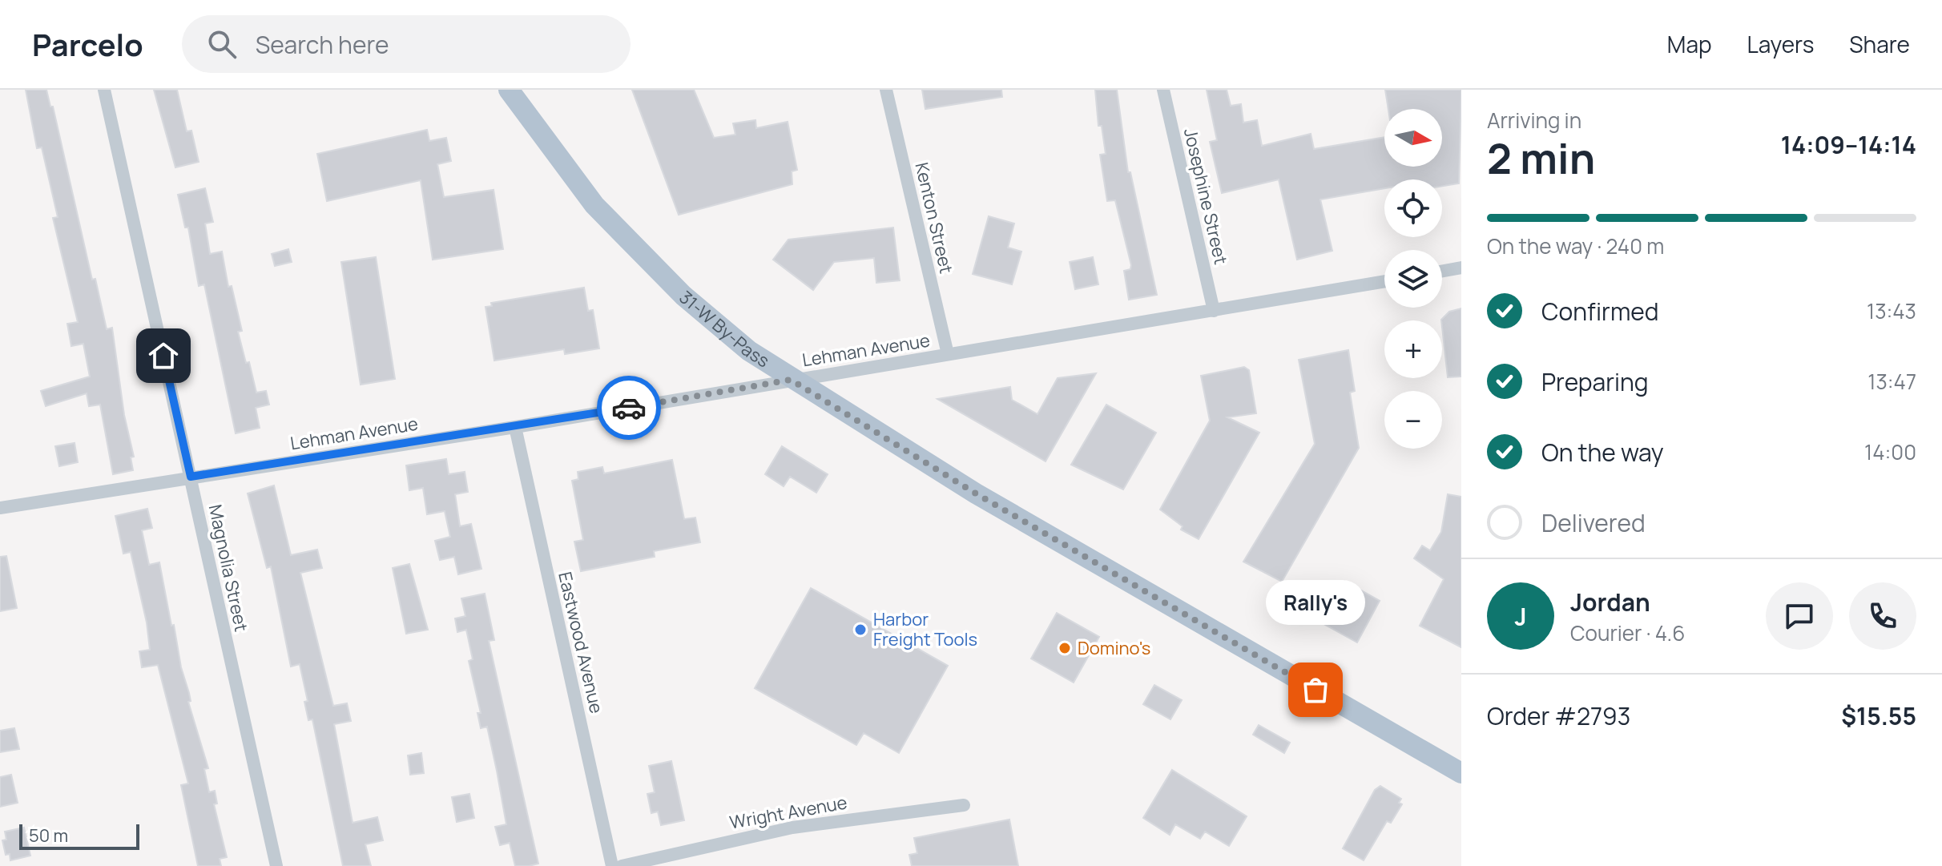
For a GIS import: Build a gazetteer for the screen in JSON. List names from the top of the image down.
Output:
{
  "streets": {
    "main road": ["31-W By-Pass"],
    "street": [
      "Josephine Street",
      "Kenton Street",
      "Lehman Avenue",
      "Magnolia Street",
      "Eastwood Avenue",
      "Wright Avenue"
    ]
  },
  "crossings": [
    ["Josephine Street", "Lehman Avenue"],
    ["Kenton Street", "Lehman Avenue"],
    ["31-W By-Pass", "Lehman Avenue"],
    ["Lehman Avenue", "Magnolia Street"],
    ["Lehman Avenue", "Eastwood Avenue"]
  ],
  "places": ["Harbor Freight Tools", "Domino's", "Rally's"],
  "scale_bar": "50 m",
  "north": "right",
  "page": {
    "header": "Parcelo",
    "search": "Search here",
    "nav": ["Map", "Layers", "Share"],
    "heading": ["2 min", "Arriving in", "14:09–14:14"],
    "panel": [
      "Jordan",
      "Courier · 4.6",
      "Order #2793",
      "$15.55"
    ],
    "map_buttons": ["+", "−"],
    "bar": "On the way · 240 m",
    "list": [
      ["Confirmed", "13:43"],
      ["Preparing", "13:47"],
      ["On the way", "14:00"],
      "Delivered"
    ],
    "bubble": "Rally's",
    "round": "J",
    "scale": "50 m"
  }
}
